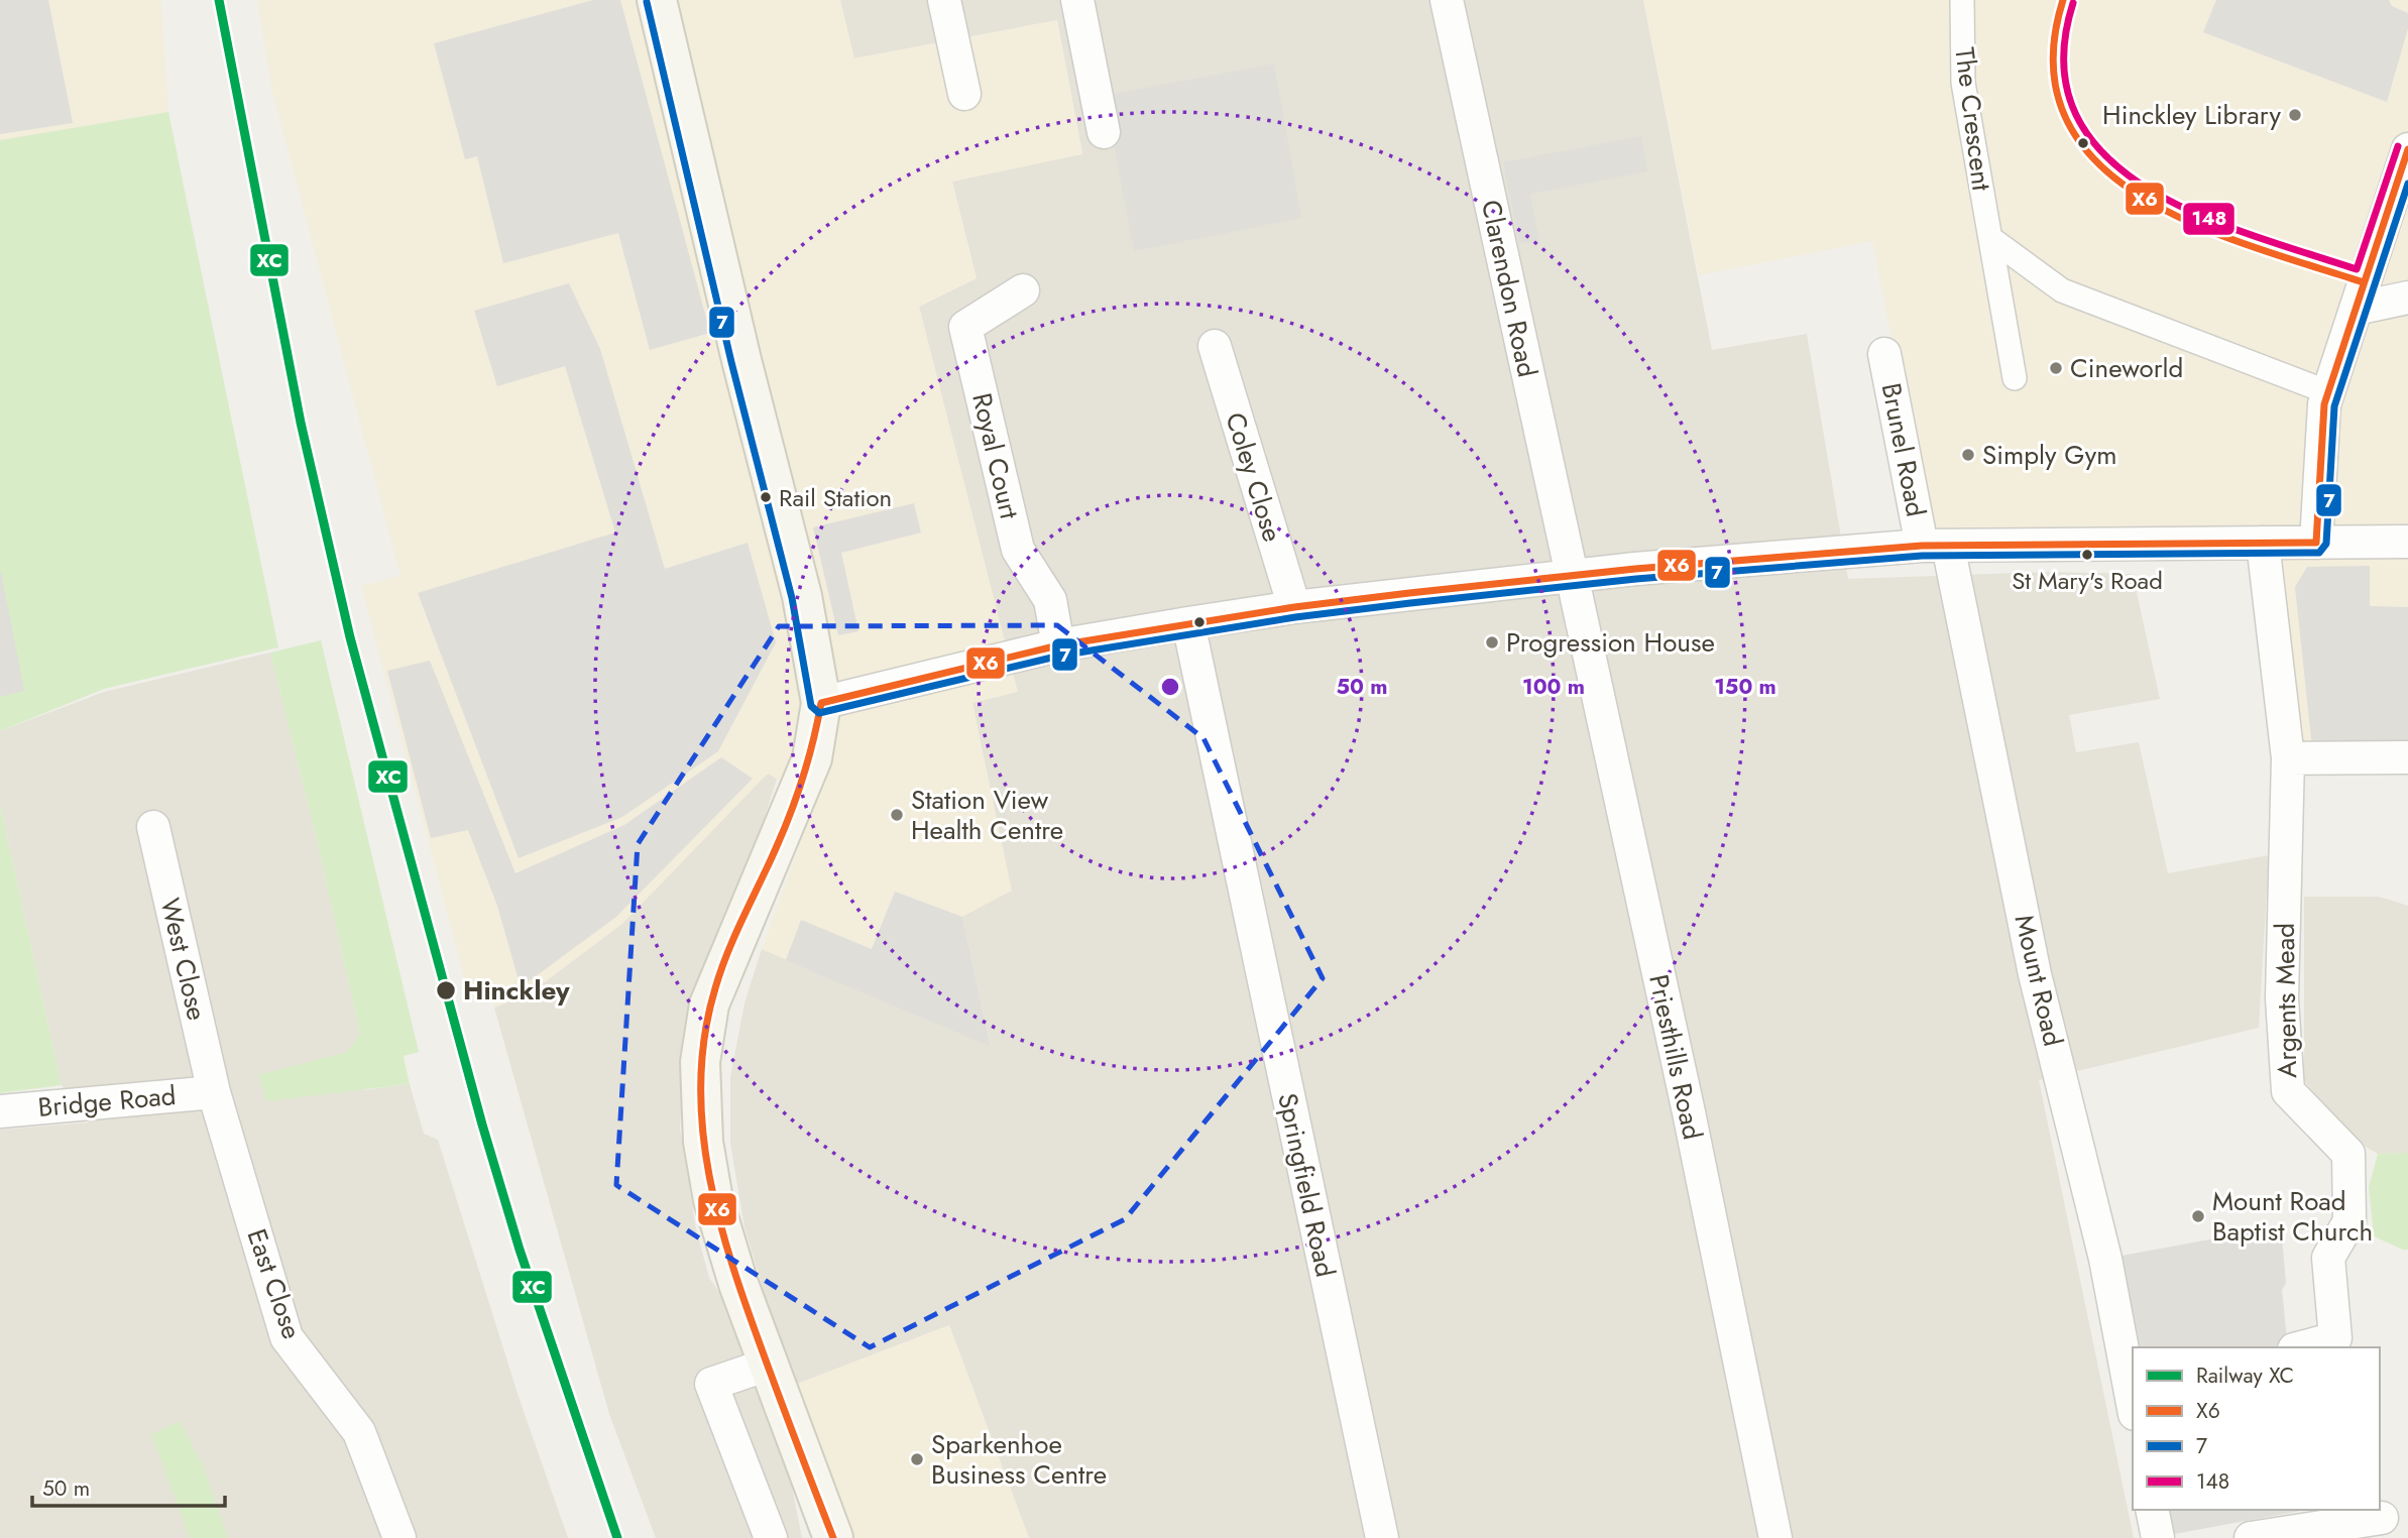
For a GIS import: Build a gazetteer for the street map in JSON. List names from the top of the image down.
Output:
{
  "streets": {
    "street": [
      "The Crescent",
      "Clarendon Road",
      "Brunel Road",
      "Royal Court",
      "Coley Close",
      "West Close",
      "Mount Road",
      "Argents Mead",
      "Priesthills Road",
      "Bridge Road",
      "Springfield Road",
      "East Close"
    ]
  },
  "crossings": [
    ["Clarendon Road", "Priesthills Road"],
    ["Brunel Road", "Mount Road"],
    ["West Close", "Bridge Road"],
    ["West Close", "East Close"],
    ["Bridge Road", "East Close"]
  ],
  "places": [
    "Hinckley Library",
    "Cineworld",
    "Simply Gym",
    "Rail Station",
    "St Mary's Road",
    "Progression House",
    "Station View Health Centre",
    "Hinckley",
    "Mount Road Baptist Church",
    "Sparkenhoe Business Centre"
  ],
  "lines": [
    "rail line XC",
    "transit line X6",
    "transit line 7",
    "transit line 148"
  ],
  "legend": [
    "Railway XC",
    "X6",
    "7",
    "148"
  ],
  "scale_bar": "50 m",
  "rings": ["50 m", "100 m", "150 m"]
}
